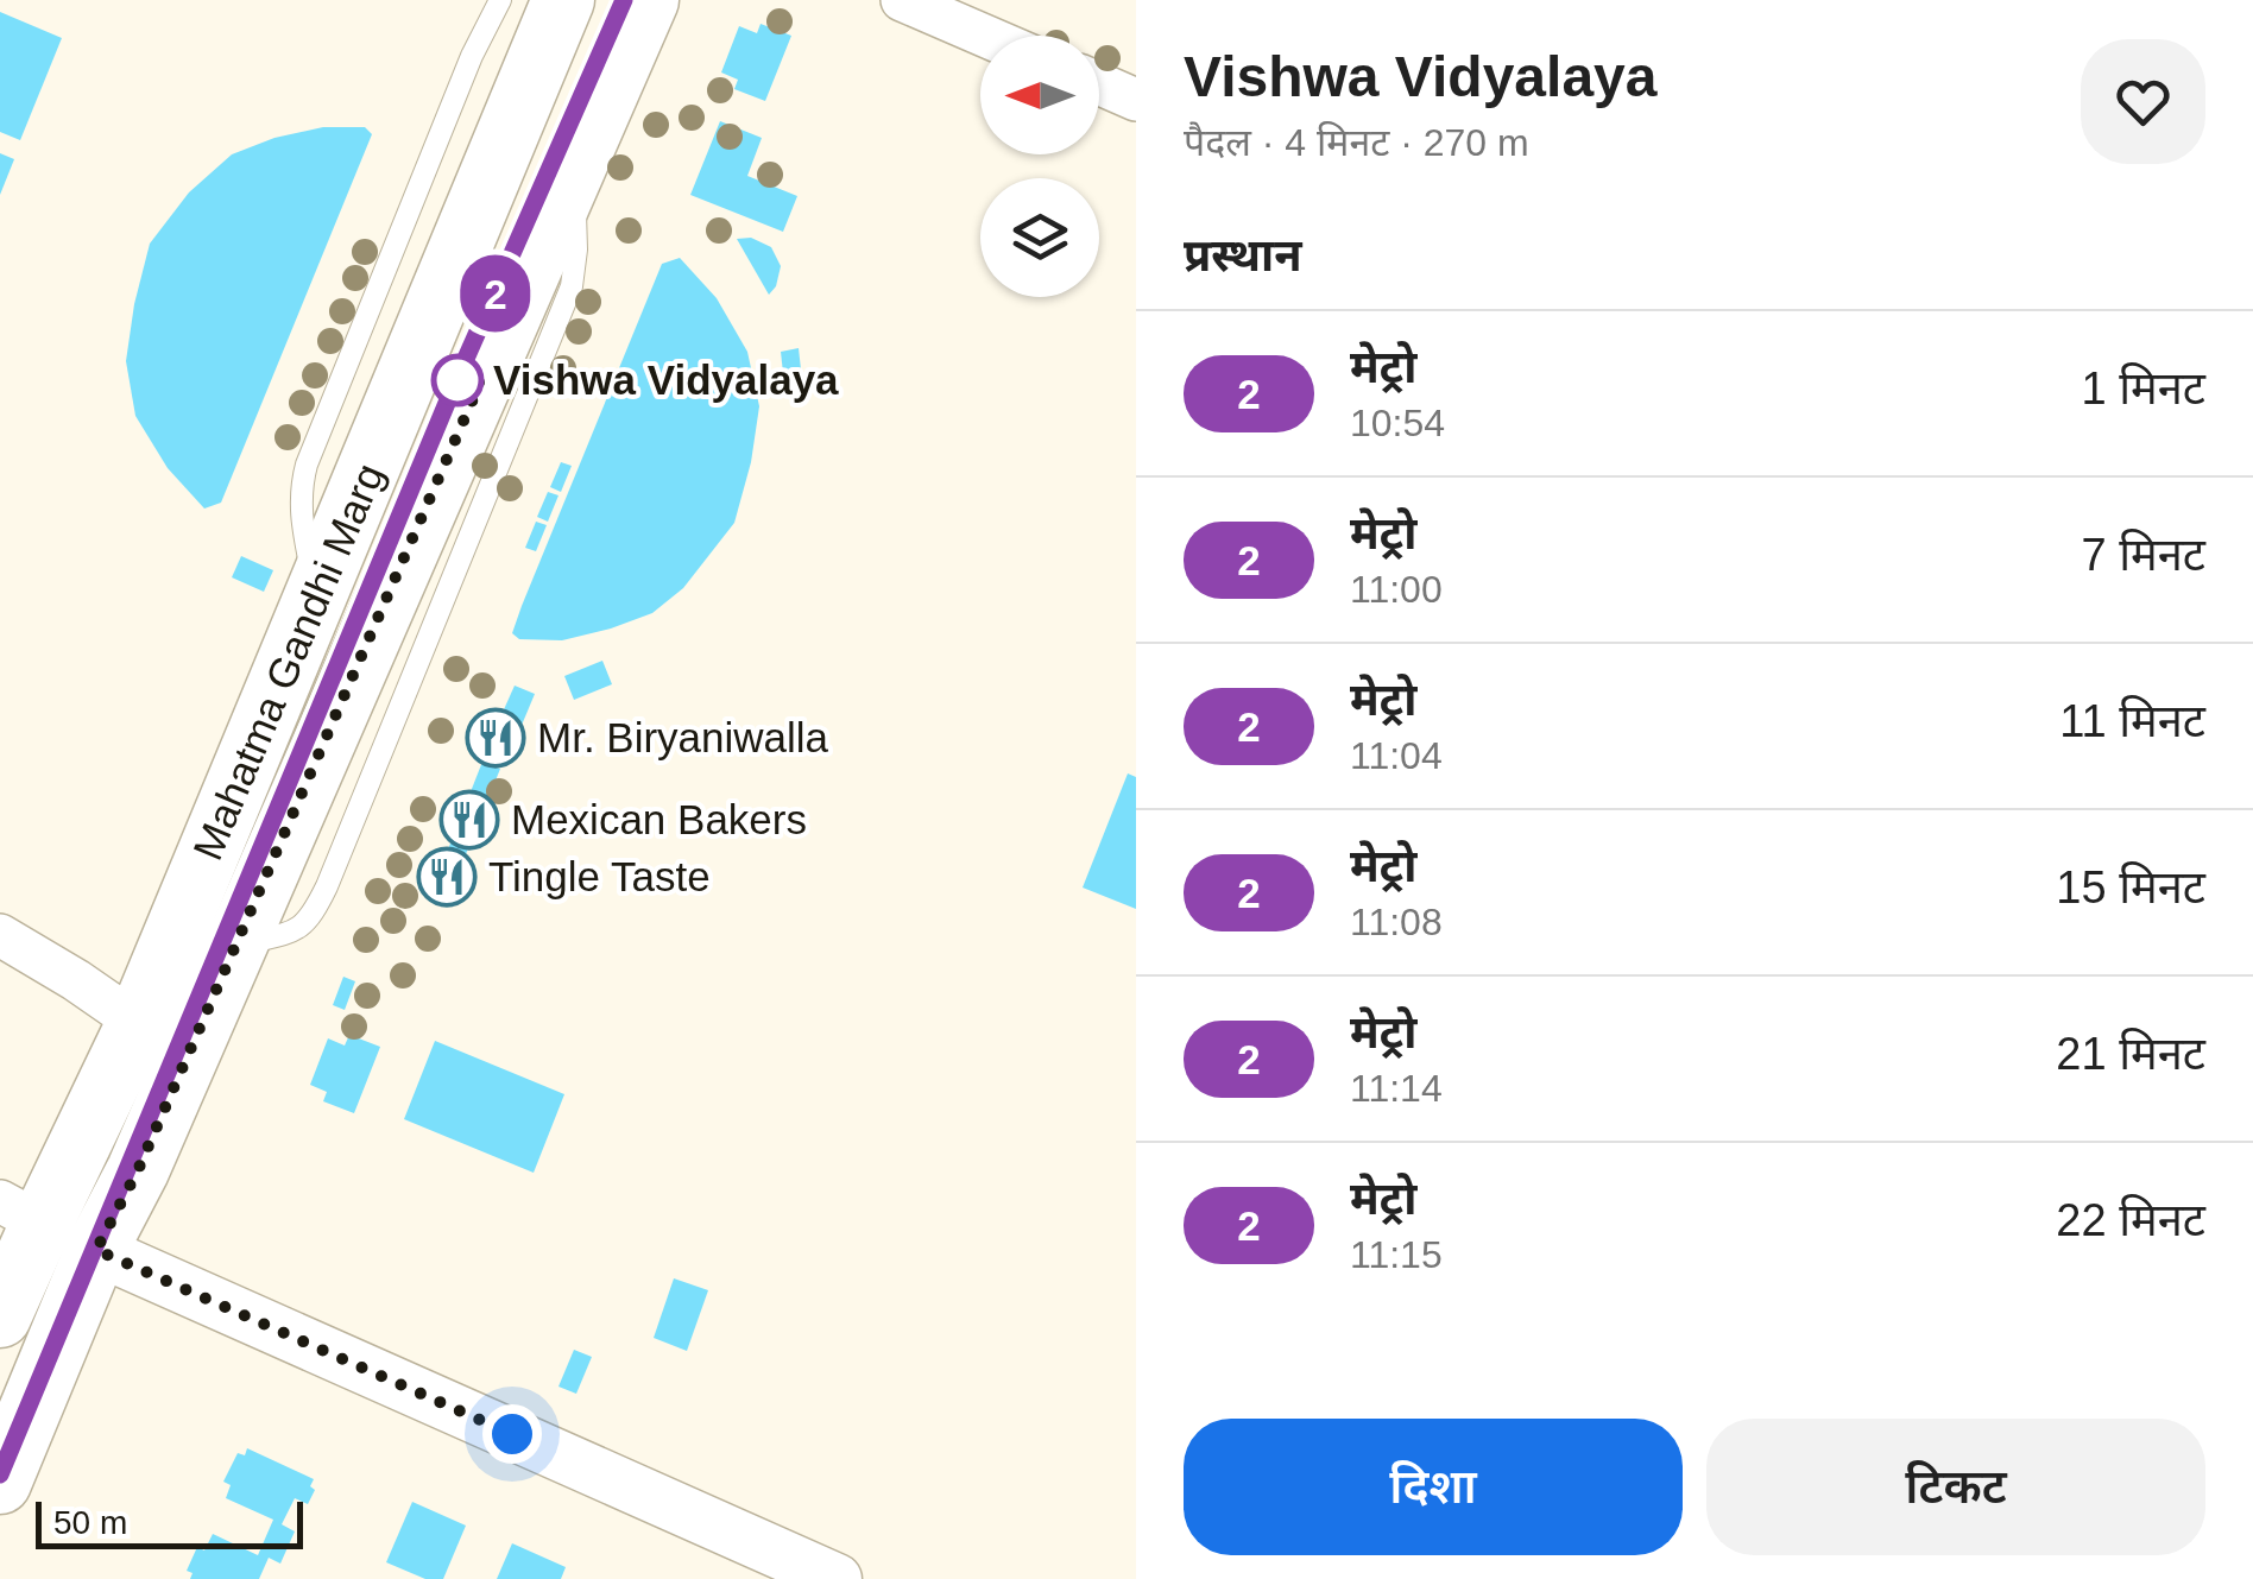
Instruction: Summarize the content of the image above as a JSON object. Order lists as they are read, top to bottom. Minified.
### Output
{"streets":{"main road":["Mahatma Gandhi Marg"]},"places":{"other":["Vishwa Vidyalaya"],"restaurant":["Mr. Biryaniwalla","Mexican Bakers","Tingle Taste"]},"lines":["metro line 2"],"scale_bar":"50 m","north":"left","page":{"on_map":"2","heading":[["Vishwa Vidyalaya","पैदल · 4 मिनट · 270 m"],"प्रस्थान"],"list":[{"mark":"2","name":"मेट्रो","note":"10:54","value":"1 मिनट"},{"mark":"2","name":"मेट्रो","note":"11:00","value":"7 मिनट"},{"mark":"2","name":"मेट्रो","note":"11:04","value":"11 मिनट"},{"mark":"2","name":"मेट्रो","note":"11:08","value":"15 मिनट"},{"mark":"2","name":"मेट्रो","note":"11:14","value":"21 मिनट"},{"mark":"2","name":"मेट्रो","note":"11:15","value":"22 मिनट"}],"buttons":["दिशा","टिकट"],"scale":"50 m"}}
